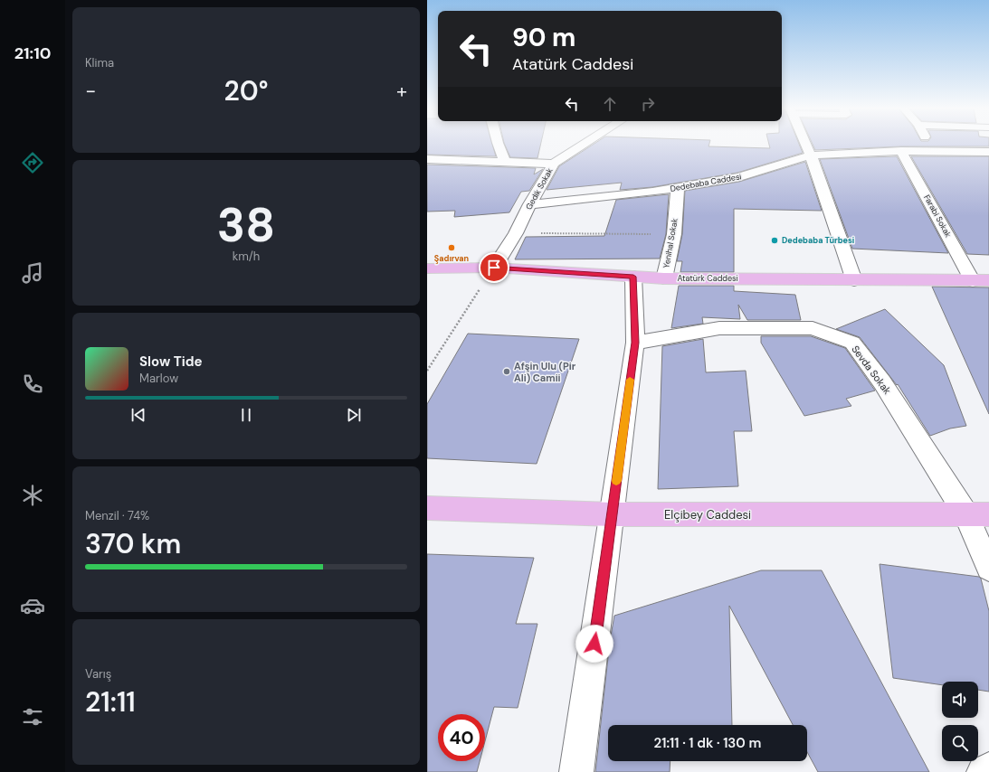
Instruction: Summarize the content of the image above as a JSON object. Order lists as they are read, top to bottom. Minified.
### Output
{"streets":{"main road":["Atatürk Caddesi","Elçibey Caddesi"],"street":["Dedebaba Caddesi","Gedik Sokak","Farabi Sokak","Yenihal Sokak","Sevda Sokak"]},"crossings":[["Dedebaba Caddesi","Gedik Sokak"],["Dedebaba Caddesi","Farabi Sokak"],["Dedebaba Caddesi","Yenihal Sokak"],["Gedik Sokak","Atatürk Caddesi"],["Farabi Sokak","Atatürk Caddesi"],["Yenihal Sokak","Atatürk Caddesi"],["Sevda Sokak","Elçibey Caddesi"]],"places":["Dedebaba Türbesi","Şadırvan","Afşin Ulu (Pir Ali) Camii"],"page":{"tabs":"21:10","tile":["Klima",["38","km/h"],["Menzil · 74%","370 km"],["Varış","21:11"]],"turn":["90 m","Atatürk Caddesi"],"heat":["−","20°","+"],"song":["Slow Tide","Marlow"],"limit":"40","trip":"21:11 · 1 dk · 130 m"}}
